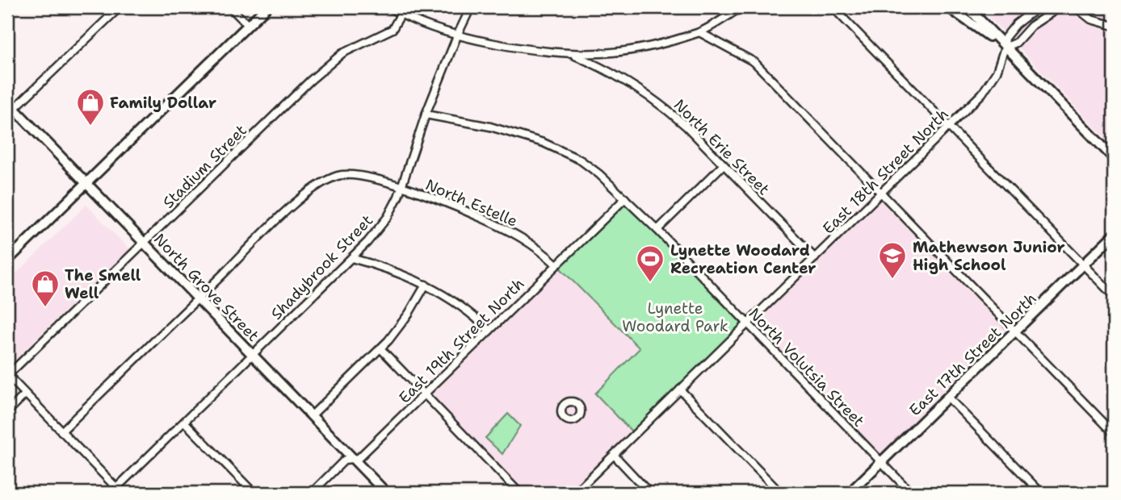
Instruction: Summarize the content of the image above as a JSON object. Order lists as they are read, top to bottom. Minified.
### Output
{"streets":{"street":["North Erie Street","Stadium Street","East 18th Street North","North Estelle","Shadybrook Street","North Grove Street","East 19th Street North","East 17th Street North","North Volutsia Street"]},"crossings":[["North Erie Street","East 18th Street North"],["Stadium Street","North Grove Street"],["East 18th Street North","North Volutsia Street"],["North Estelle","Shadybrook Street"],["North Estelle","North Grove Street"],["North Estelle","East 19th Street North"],["Shadybrook Street","North Grove Street"],["Shadybrook Street","North Volutsia Street"],["North Grove Street","East 19th Street North"],["East 19th Street North","North Volutsia Street"],["East 17th Street North","North Volutsia Street"]],"parks":["Lynette Woodard Park"],"places":{"shop":["Family Dollar","The Smell Well"],"school or university":["Mathewson Junior High School"],"sports":["Lynette Woodard Recreation Center"]}}
